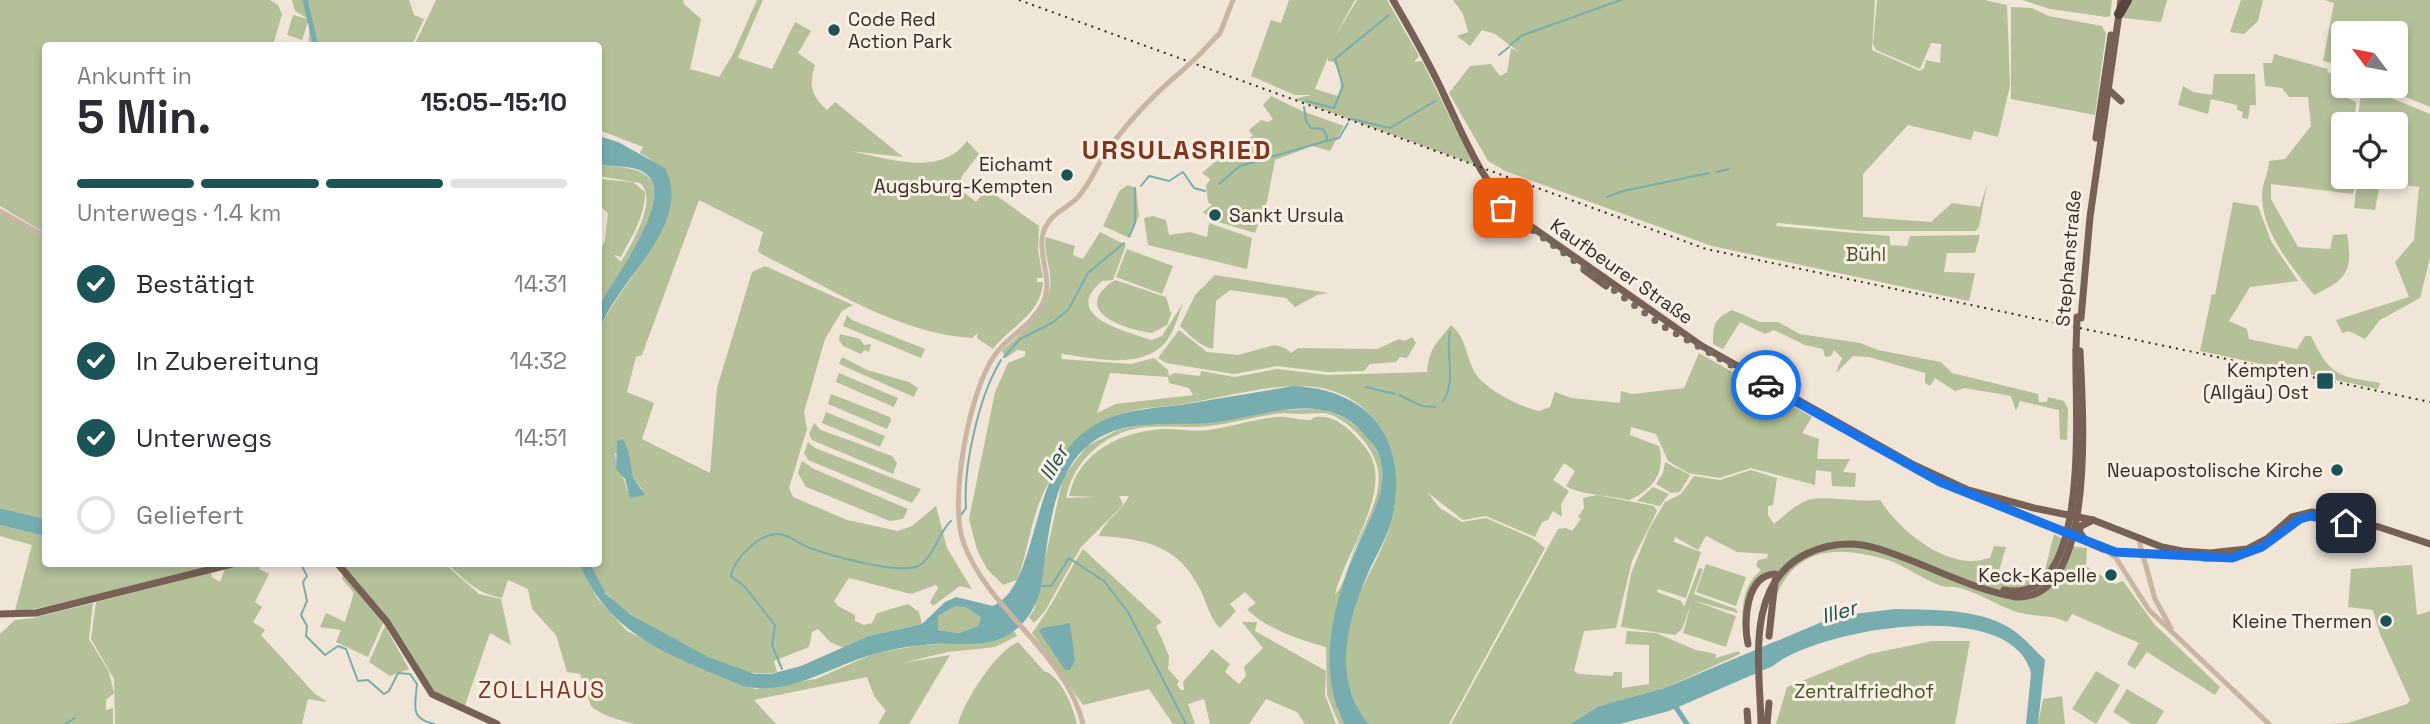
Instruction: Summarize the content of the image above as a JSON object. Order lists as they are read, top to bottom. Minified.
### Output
{"streets":{"main road":["Stephanstraße","Kaufbeurer Straße"]},"crossings":[["Stephanstraße","Kaufbeurer Straße"]],"districts":["URSULASRIED","ZOLLHAUS"],"water":["Iller"],"parks":["Bühl","Zentralfriedhof"],"places":{"other":["Code Red Action Park","Eichamt Augsburg-Kempten","Sankt Ursula","Neuapostolische Kirche","Keck-Kapelle","Kleine Thermen"],"transit":["Kempten (Allgäu) Ost"]},"north":"top left","page":{"heading":["5 Min.","Ankunft in","15:05–15:10"],"bar":"Unterwegs · 1.4 km","list":[["Bestätigt","14:31"],["In Zubereitung","14:32"],["Unterwegs","14:51"],"Geliefert"]}}
